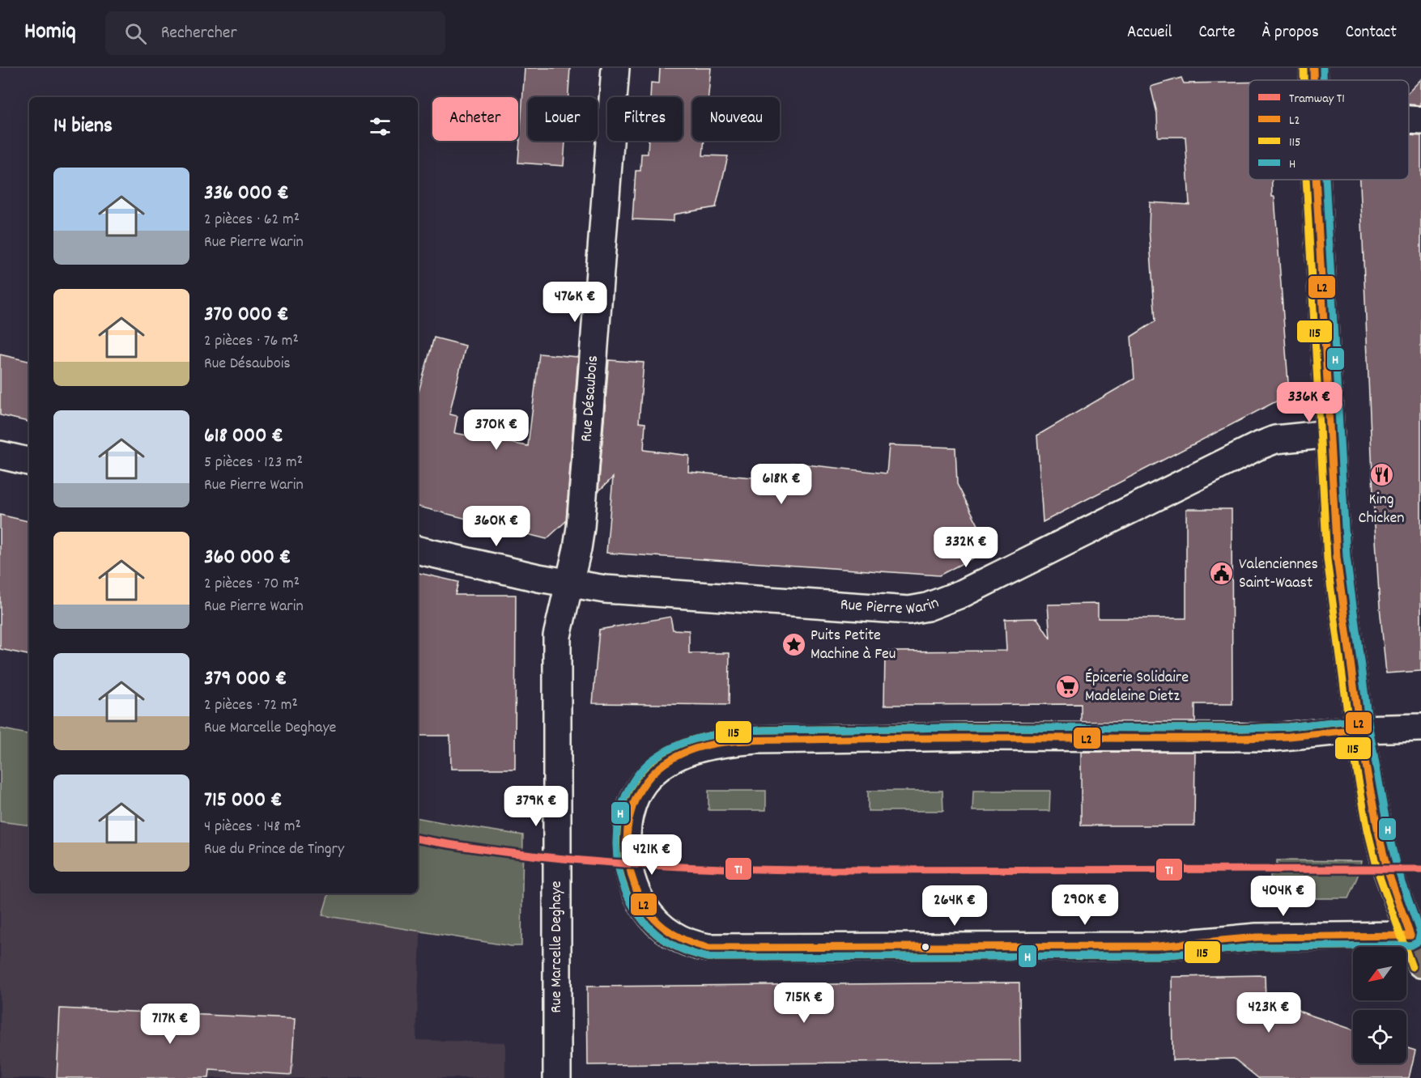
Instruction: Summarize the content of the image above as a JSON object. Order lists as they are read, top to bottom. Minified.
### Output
{"streets":{"street":["Rue Désaubois","Rue Pierre Warin","Rue Marcelle Deghaye"]},"crossings":[["Rue Désaubois","Rue Pierre Warin"],["Rue Désaubois","Rue Marcelle Deghaye"],["Rue Pierre Warin","Rue Marcelle Deghaye"]],"places":{"restaurant":["King Chicken"],"public building":["Valenciennes Saint-Waast"],"place":["Puits Petite Machine à Feu"],"supermarket":["Épicerie Solidaire Madeleine Dietz"]},"lines":["transit line L2","transit line 115","transit line H","tram line T1"],"legend":["Tramway T1","L2","115","H"],"north":"bottom left","page":{"header":"Homiq","search":"Rechercher","nav":["Accueil","Carte","À propos","Contact"],"chip":["Acheter","Louer","Filtres","Nouveau"],"heading":"14 biens","list":[{"name":"336 000 €","note":"2 pièces · 62 m² · Rue Pierre Warin"},{"name":"370 000 €","note":"2 pièces · 76 m² · Rue Désaubois"},{"name":"618 000 €","note":"5 pièces · 123 m² · Rue Pierre Warin"},{"name":"360 000 €","note":"2 pièces · 70 m² · Rue Pierre Warin"},{"name":"379 000 €","note":"2 pièces · 72 m² · Rue Marcelle Deghaye"},{"name":"715 000 €","note":"4 pièces · 148 m² · Rue du Prince de Tingry"}],"price":["476K €","336K €","370K €","618K €","360K €","332K €","379K €","421K €","404K €","290K €","264K €","715K €","423K €","717K €"]}}
